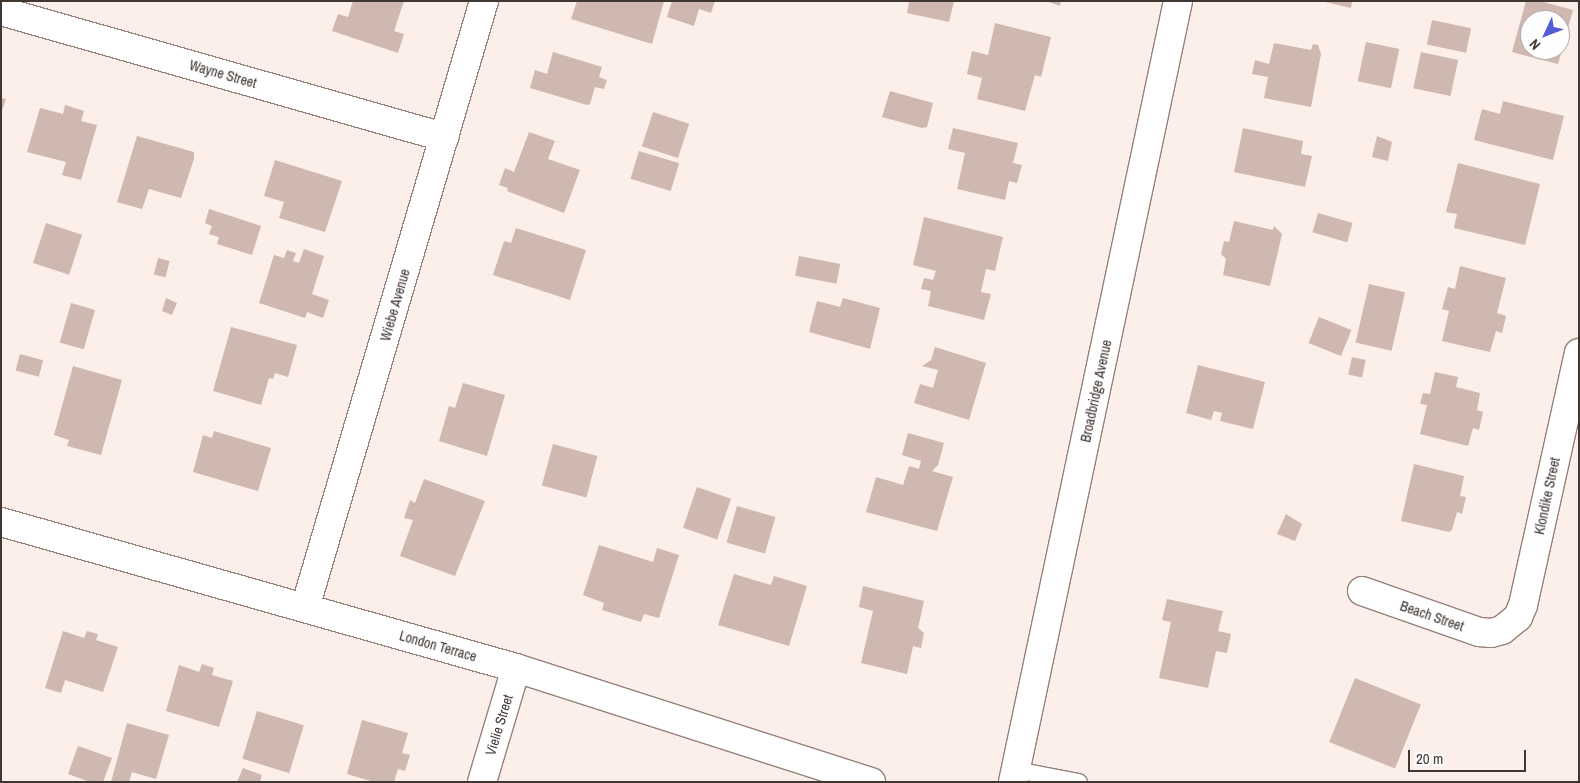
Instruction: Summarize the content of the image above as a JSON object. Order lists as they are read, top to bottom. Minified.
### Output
{"streets":{"street":["Wayne Street","Wiebe Avenue","Broadbridge Avenue","Klondike Street","Beach Street","London Terrace","Vielie Street"]},"crossings":[["Wayne Street","Wiebe Avenue"],["Wiebe Avenue","London Terrace"],["Klondike Street","Beach Street"],["London Terrace","Vielie Street"]],"scale_bar":"20 m","north":"bottom left"}
